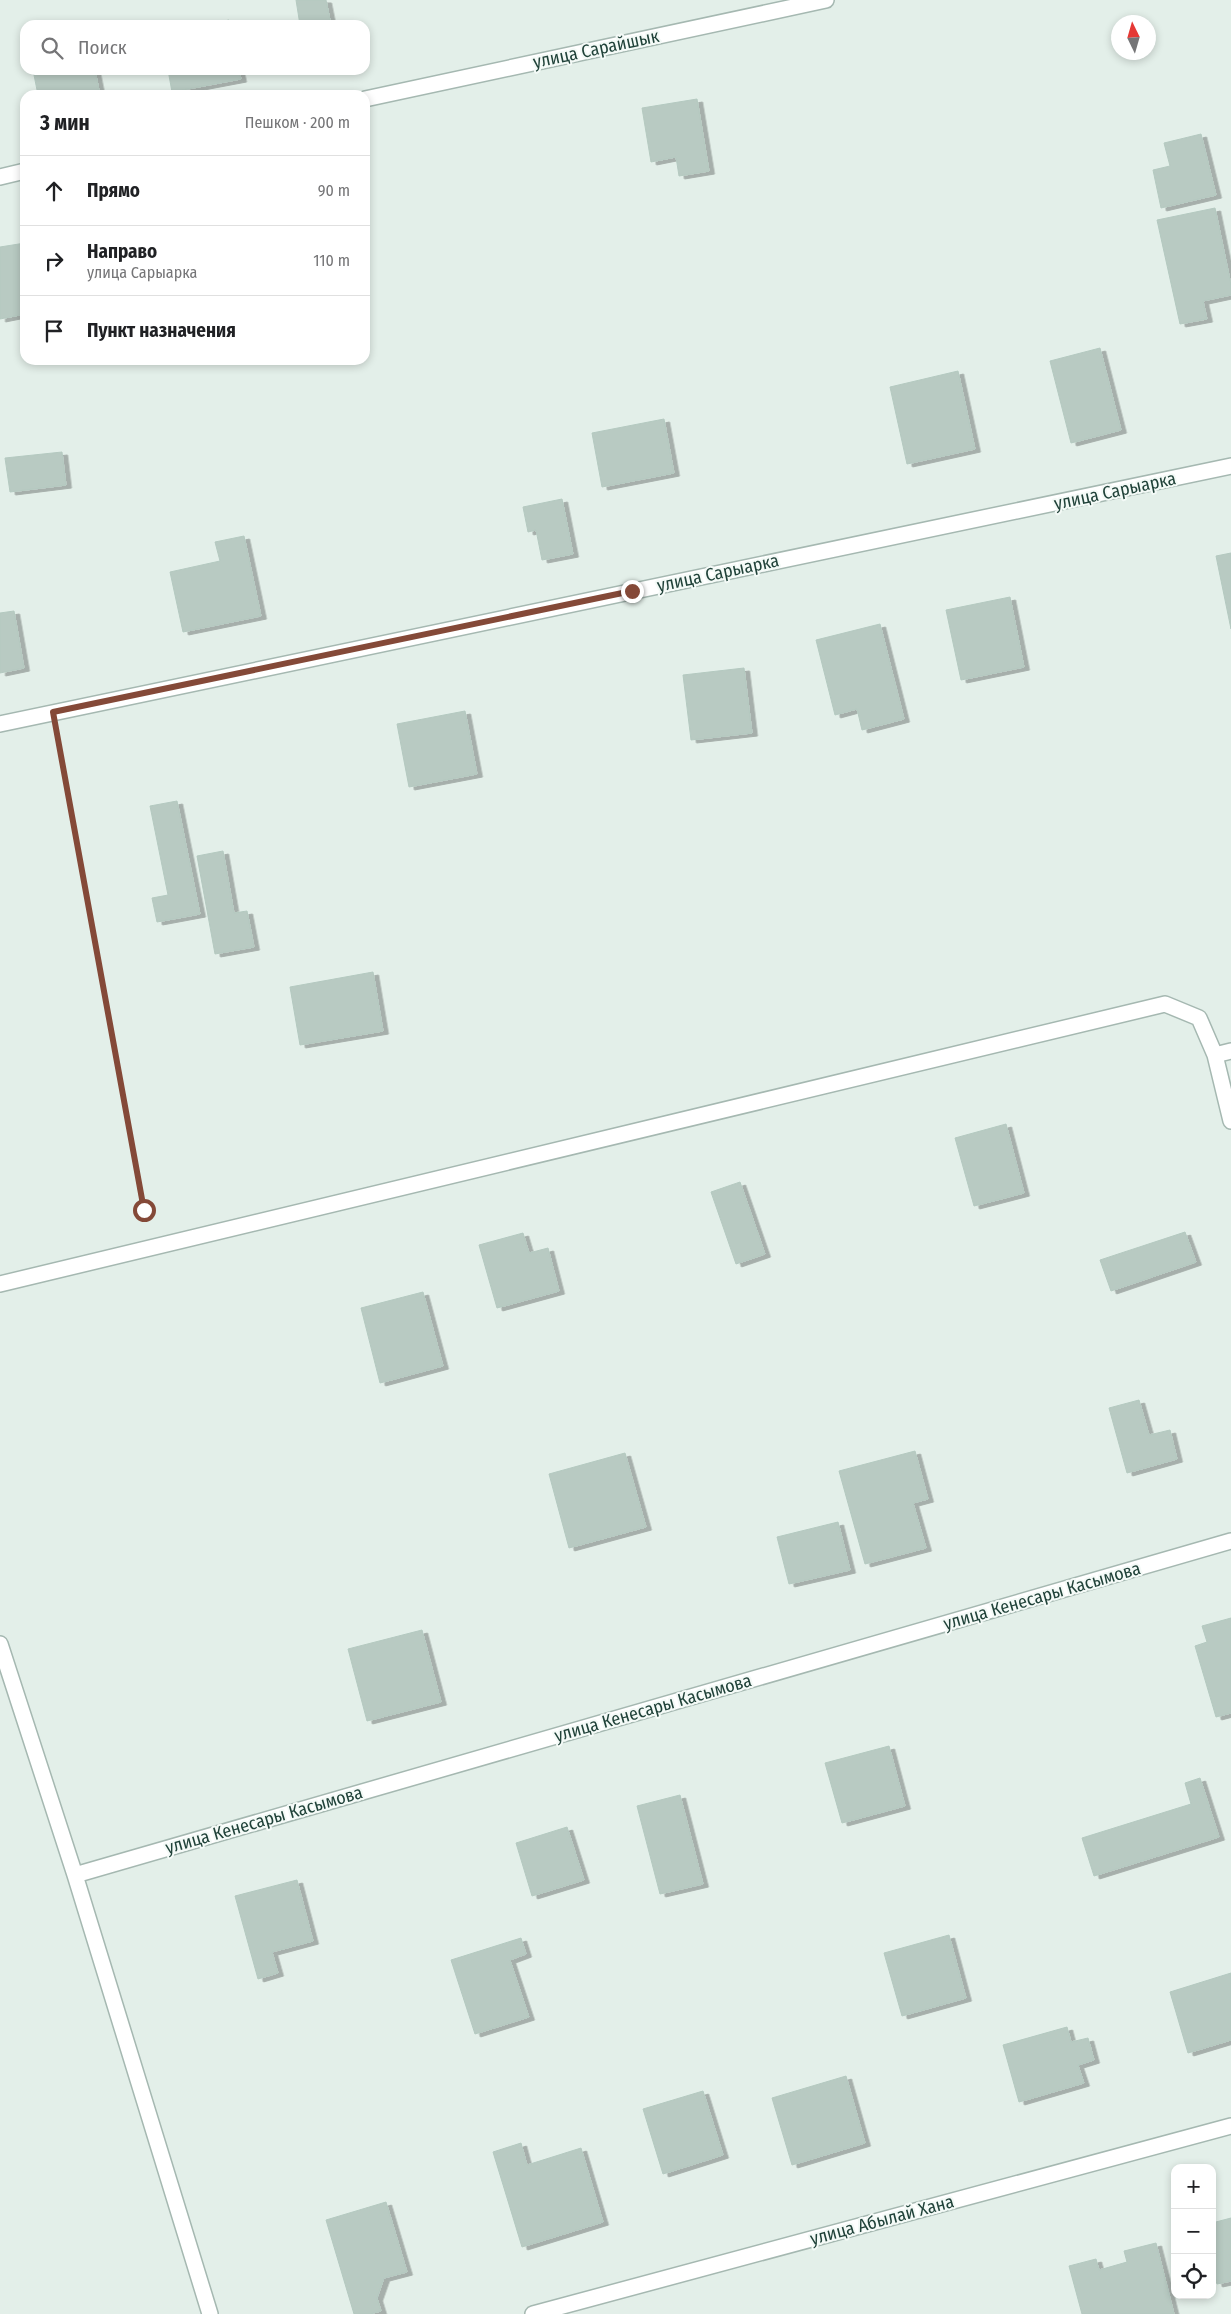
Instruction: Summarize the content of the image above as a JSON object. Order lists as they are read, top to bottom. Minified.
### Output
{"streets":{"street":["улица Сарайшык","улица Сарыарка","улица Кенесары Касымова","улица Абылай Хана"]},"north":"top","page":{"search":"Поиск","heading":["3 мин","Пешком · 200 m"],"list":[["Прямо","90 m"],["Направо","улица Сарыарка","110 m"],"Пункт назначения"],"map_buttons":["+","−"]}}
